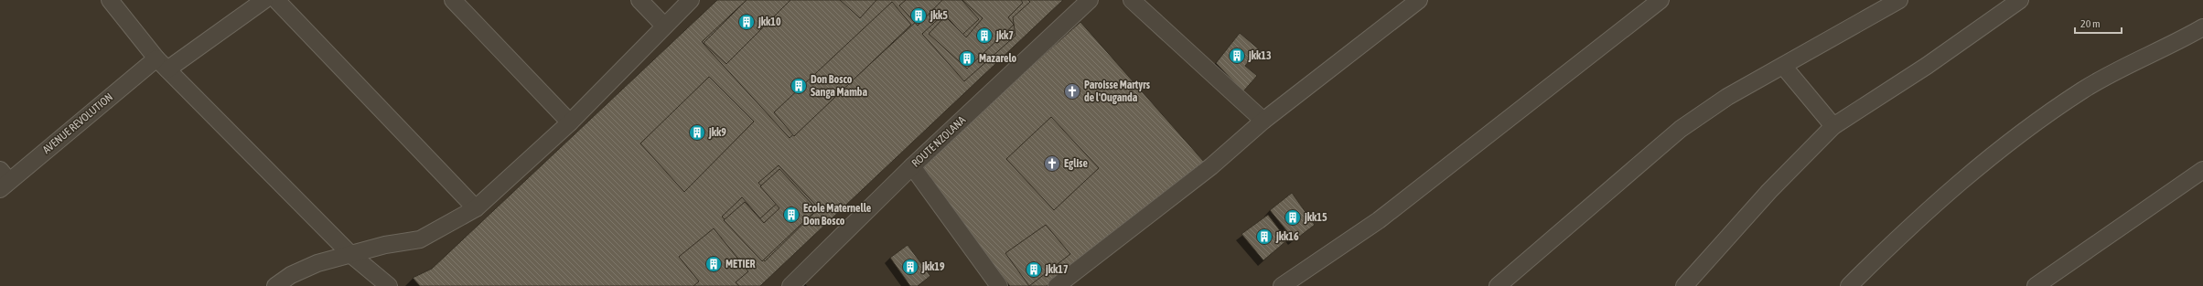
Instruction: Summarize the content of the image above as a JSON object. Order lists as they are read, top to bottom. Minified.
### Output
{"streets":{"street":["AVENUE REVOLUTION","ROUTE NZOLANA"]},"places":{"building":["jkk5","jkk10","jkk7","jkk13","Mazarelo","Don Bosco Sanga Mamba","jkk9","Ecole Maternelle Don Bosco","jkk15","jkk16","METIER","jkk19","jkk17"],"church":["Paroisse Martyrs de l'Ouganda","Eglise"]},"scale_bar":"20 m"}
